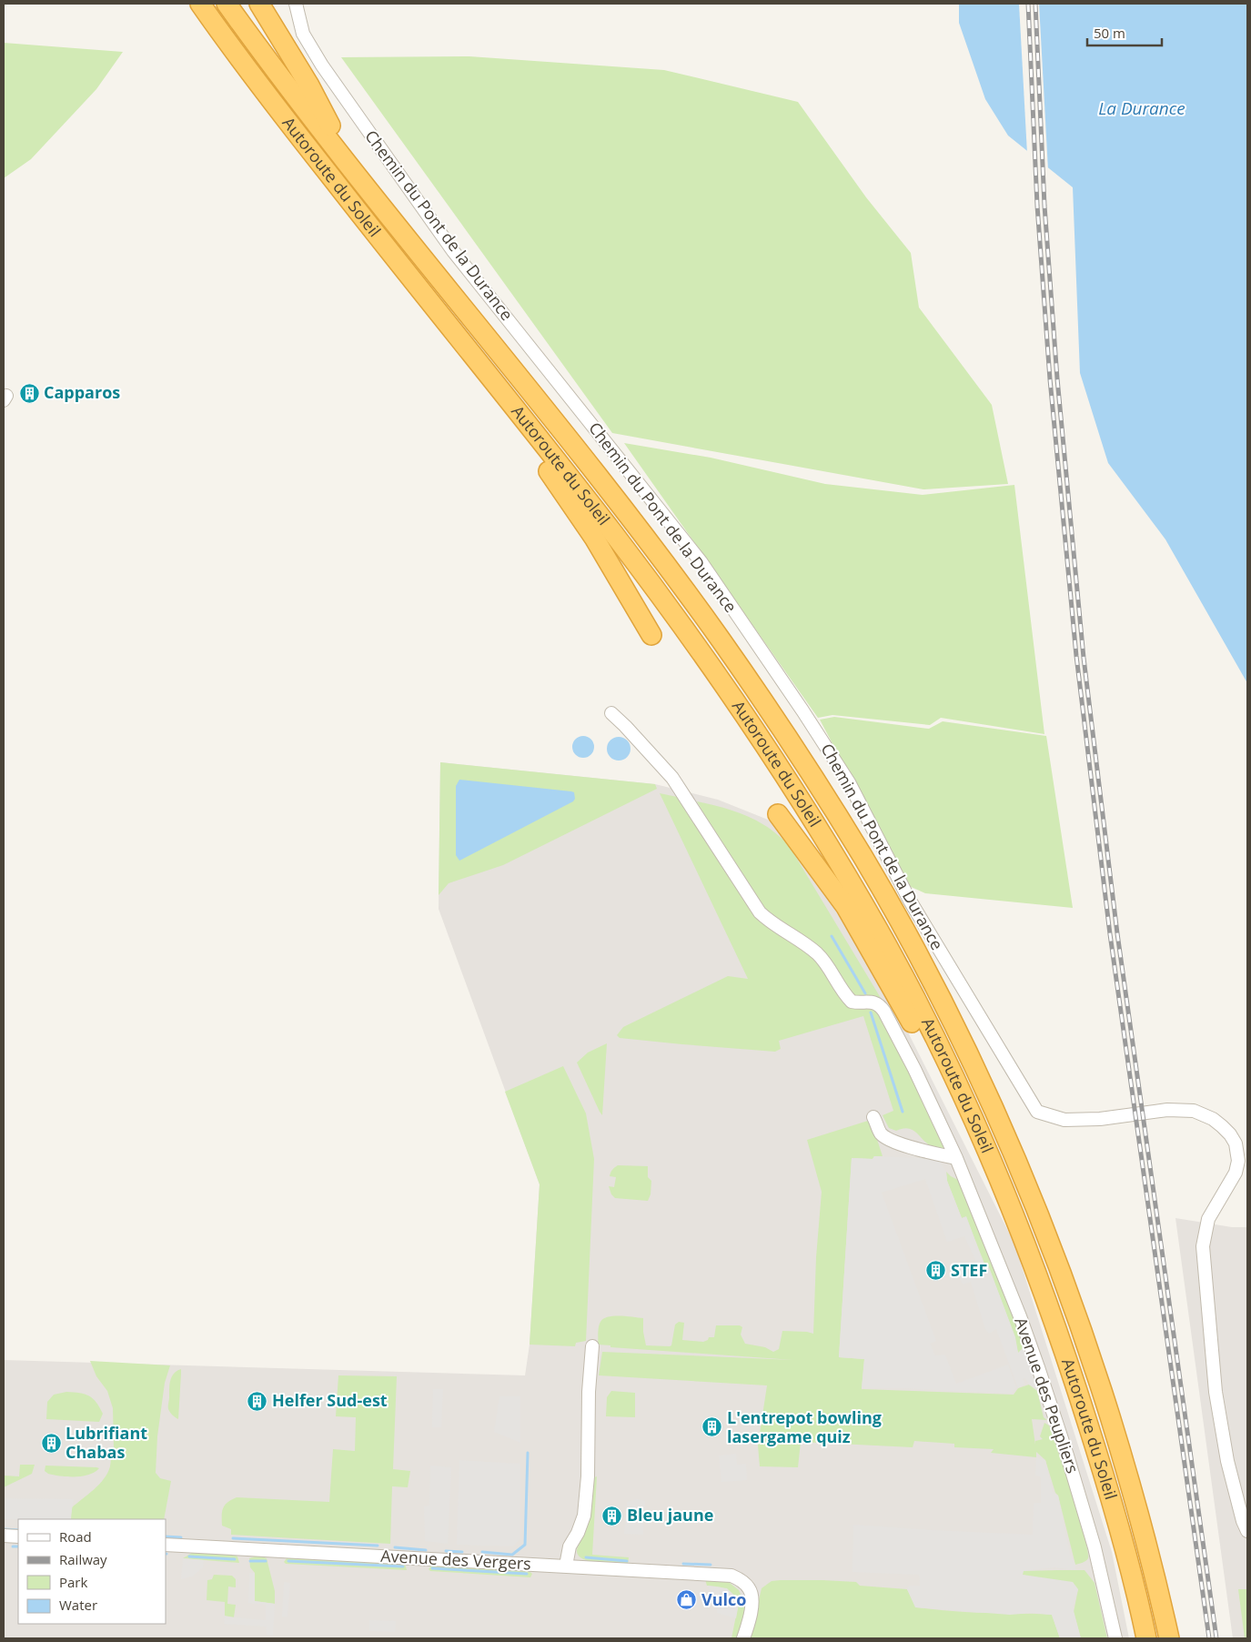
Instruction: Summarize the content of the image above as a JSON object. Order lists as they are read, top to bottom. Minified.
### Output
{"streets":{"highway":["Autoroute du Soleil"],"street":["Chemin du Pont de la Durance","Avenue des Peupliers","Avenue des Vergers"]},"water":["La Durance"],"places":{"building":["Capparos","STEF","Helfer Sud-est","L'entrepot bowling lasergame quiz","Lubrifiant Chabas","Bleu jaune"],"shop":["Vulco"]},"legend":["Road","Railway","Park","Water"],"scale_bar":"50 m"}
